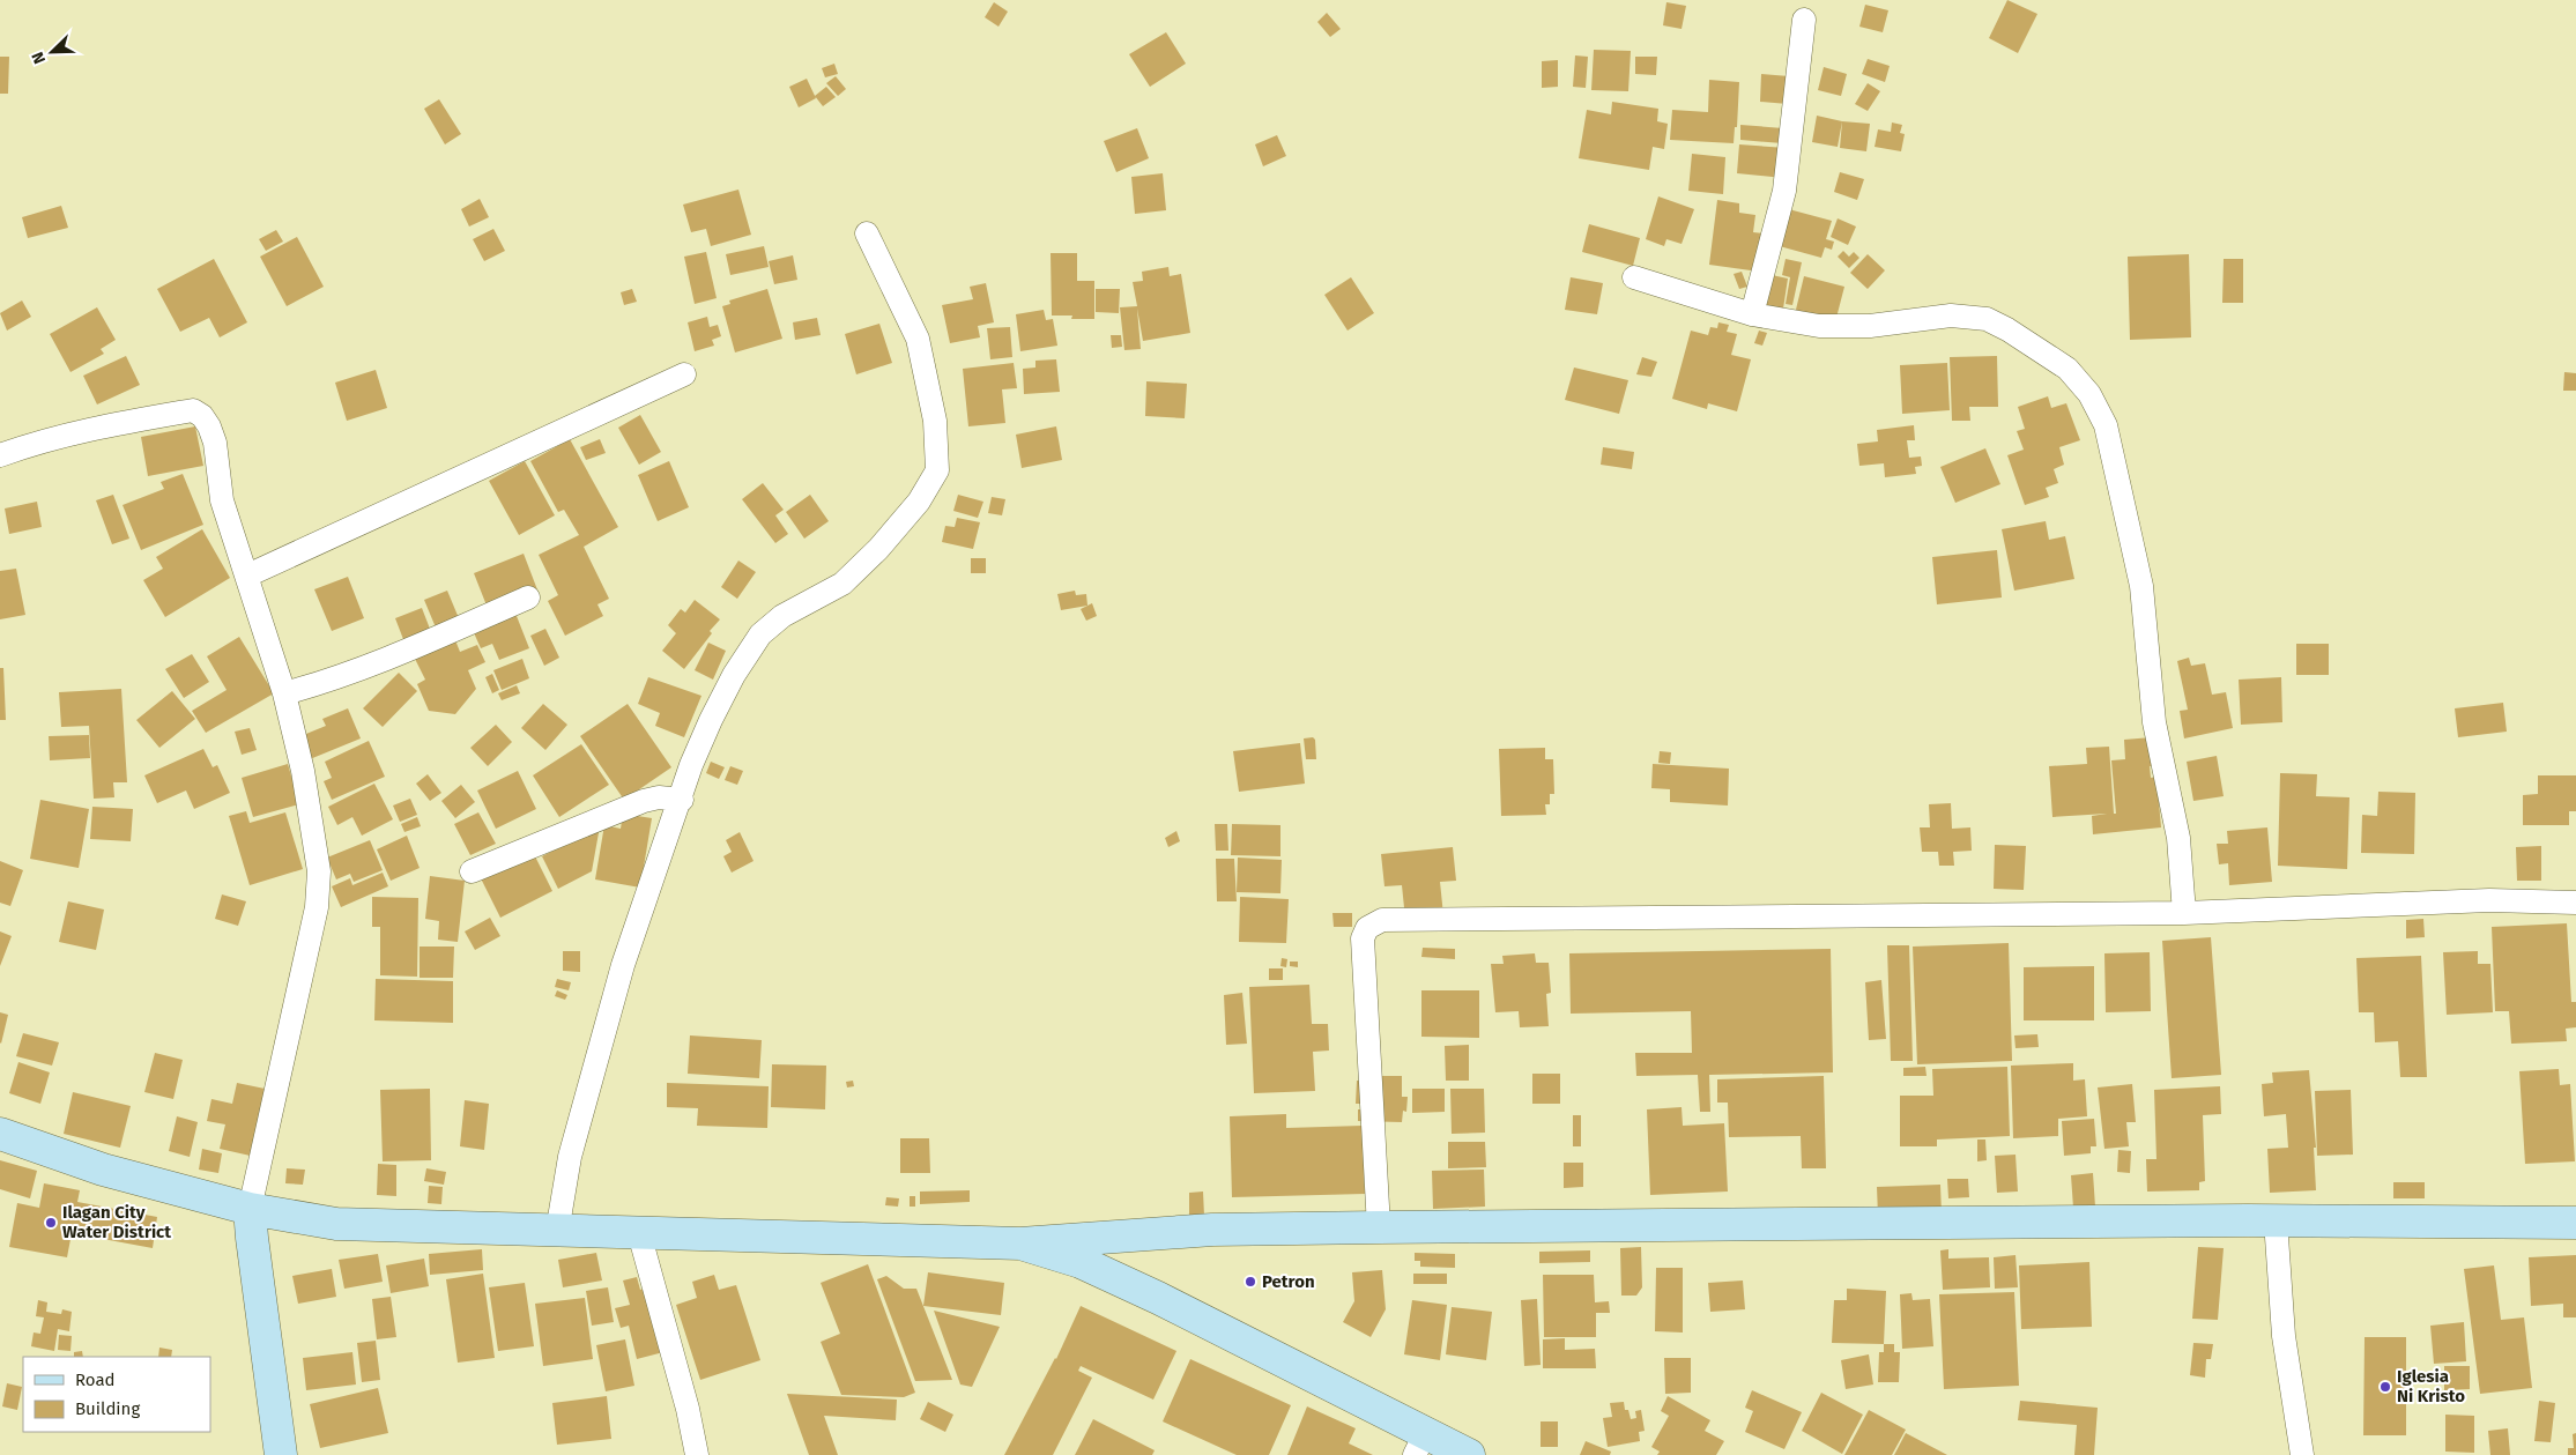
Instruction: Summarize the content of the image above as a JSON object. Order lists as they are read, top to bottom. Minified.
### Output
{"places":["Ilagan City Water District","Petron","Iglesia Ni Kristo"],"legend":["Road","Building"],"north":"bottom left"}
